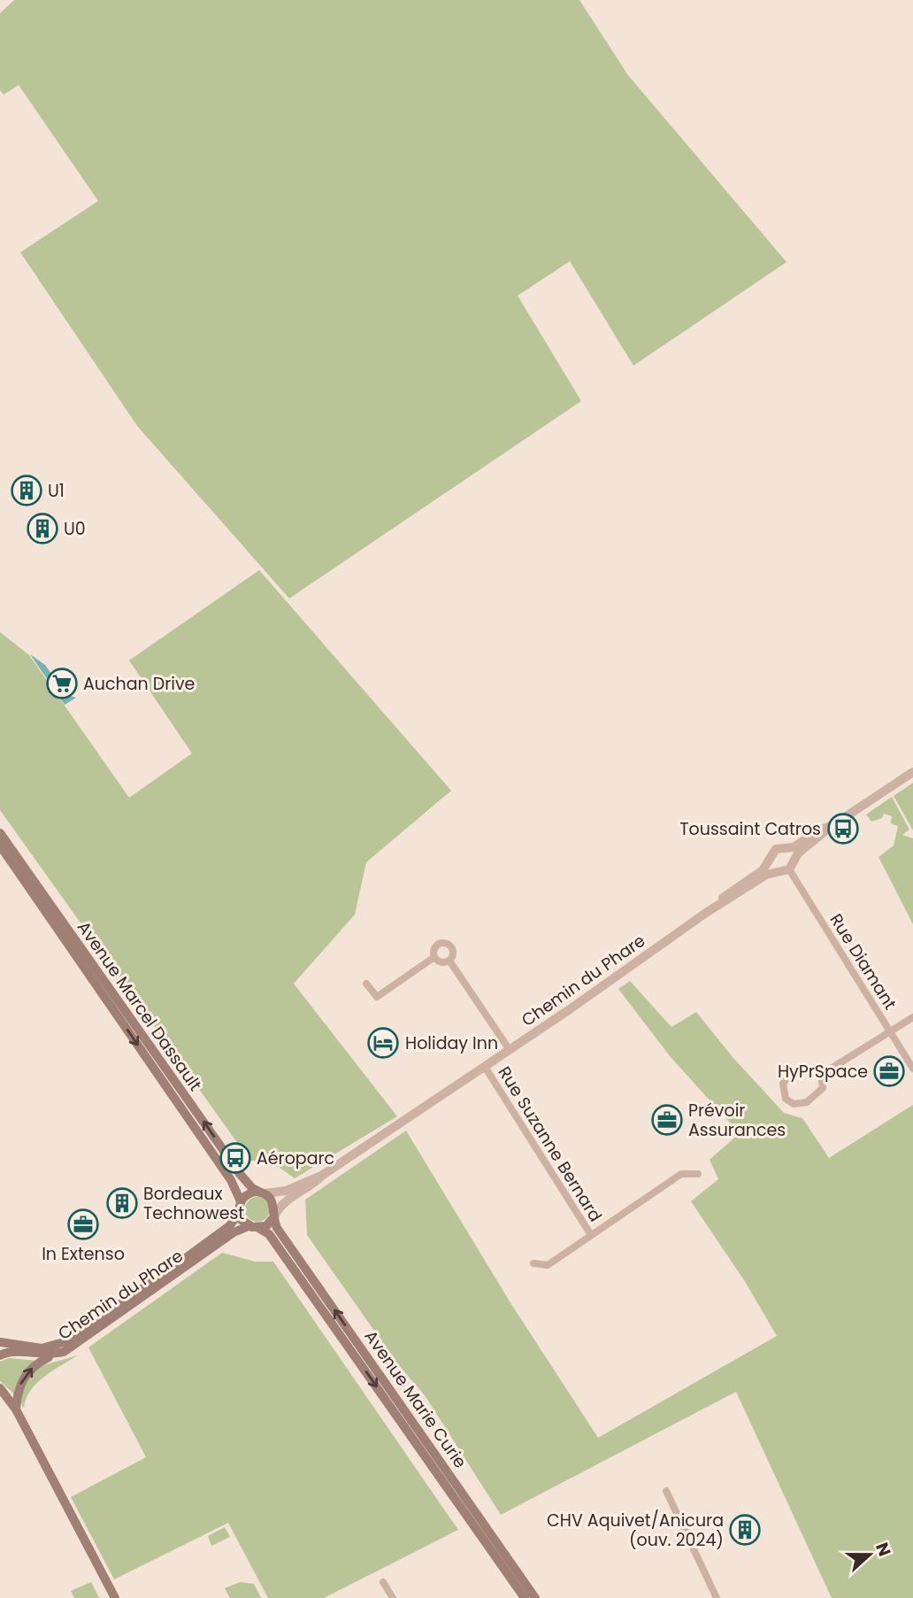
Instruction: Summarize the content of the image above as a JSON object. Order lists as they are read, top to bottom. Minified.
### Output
{"streets":{"main road":["Chemin du Phare","Avenue Marcel Dassault","Avenue Marie Curie"],"street":["Rue Diamant","Rue Suzanne Bernard"]},"crossings":[["Rue Diamant","Chemin du Phare"],["Chemin du Phare","Avenue Marcel Dassault"],["Chemin du Phare","Rue Suzanne Bernard"],["Chemin du Phare","Avenue Marie Curie"],["Avenue Marcel Dassault","Avenue Marie Curie"]],"places":{"building":["U1","U0","Bordeaux Technowest","CHV Aquivet/Anicura (ouv. 2024)"],"supermarket":["Auchan Drive"],"bus stop":["Toussaint Catros","Aéroparc"],"hotel":["Holiday Inn"],"office":["HyPrSpace","Prévoir Assurances","In Extenso"]},"north":"right"}
